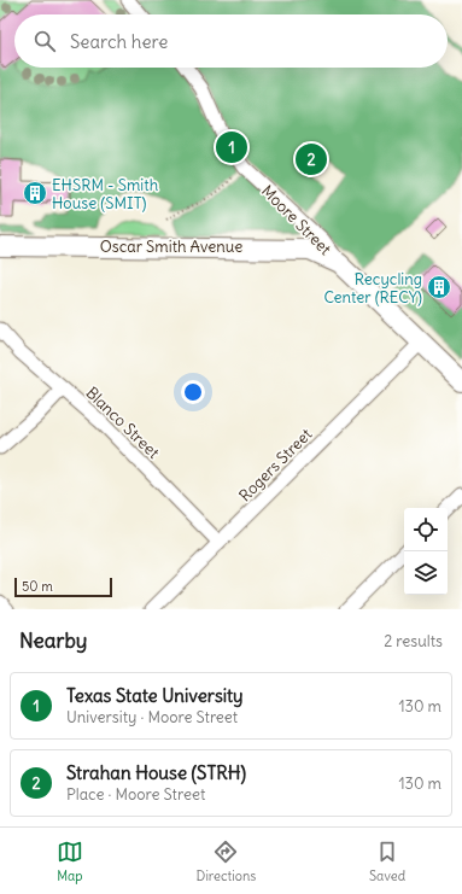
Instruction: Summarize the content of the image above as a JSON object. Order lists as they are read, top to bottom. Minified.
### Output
{"streets":{"main road":["Moore Street","Oscar Smith Avenue"],"street":["Blanco Street","Rogers Street"]},"crossings":[["Moore Street","Oscar Smith Avenue"],["Moore Street","Rogers Street"],["Blanco Street","Rogers Street"]],"places":{"building":["EHSRM - Smith House (SMIT)","Recycling Center (RECY)"]},"scale_bar":"50 m","page":{"search":"Search here","pins":["1","2"],"scale":"50 m","heading":["Nearby","2 results"],"list":[{"mark":"1","name":"Texas State University","note":"University · Moore Street","value":"130 m"},{"mark":"2","name":"Strahan House (STRH)","note":"Place · Moore Street","value":"130 m"}],"nav":["Map","Directions","Saved"]}}
